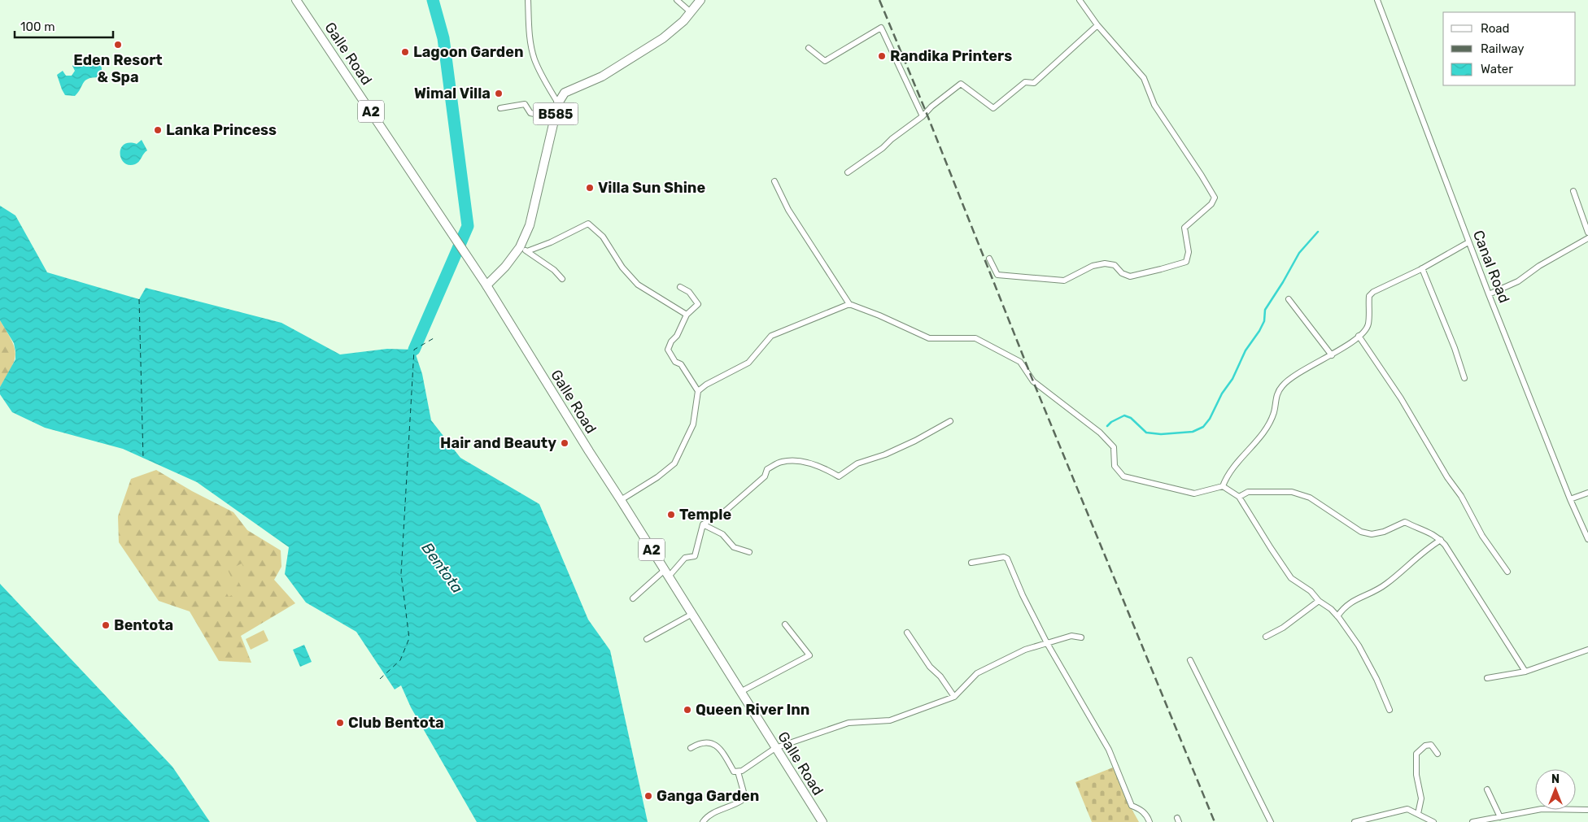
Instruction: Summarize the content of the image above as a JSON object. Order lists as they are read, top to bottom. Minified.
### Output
{"streets":{"main road":["Galle Road","A2","B585"],"street":["Canal Road"]},"crossings":[["Galle Road","B585"]],"water":["Bentota"],"places":["Eden Resort & Spa","Lagoon Garden","Randika Printers","Wimal Villa","Lanka Princess","Villa Sun Shine","Hair and Beauty","Temple","Bentota","Queen River Inn","Club Bentota","Ganga Garden"],"legend":["Road","Railway","Water"],"scale_bar":"100 m","north":"top"}
